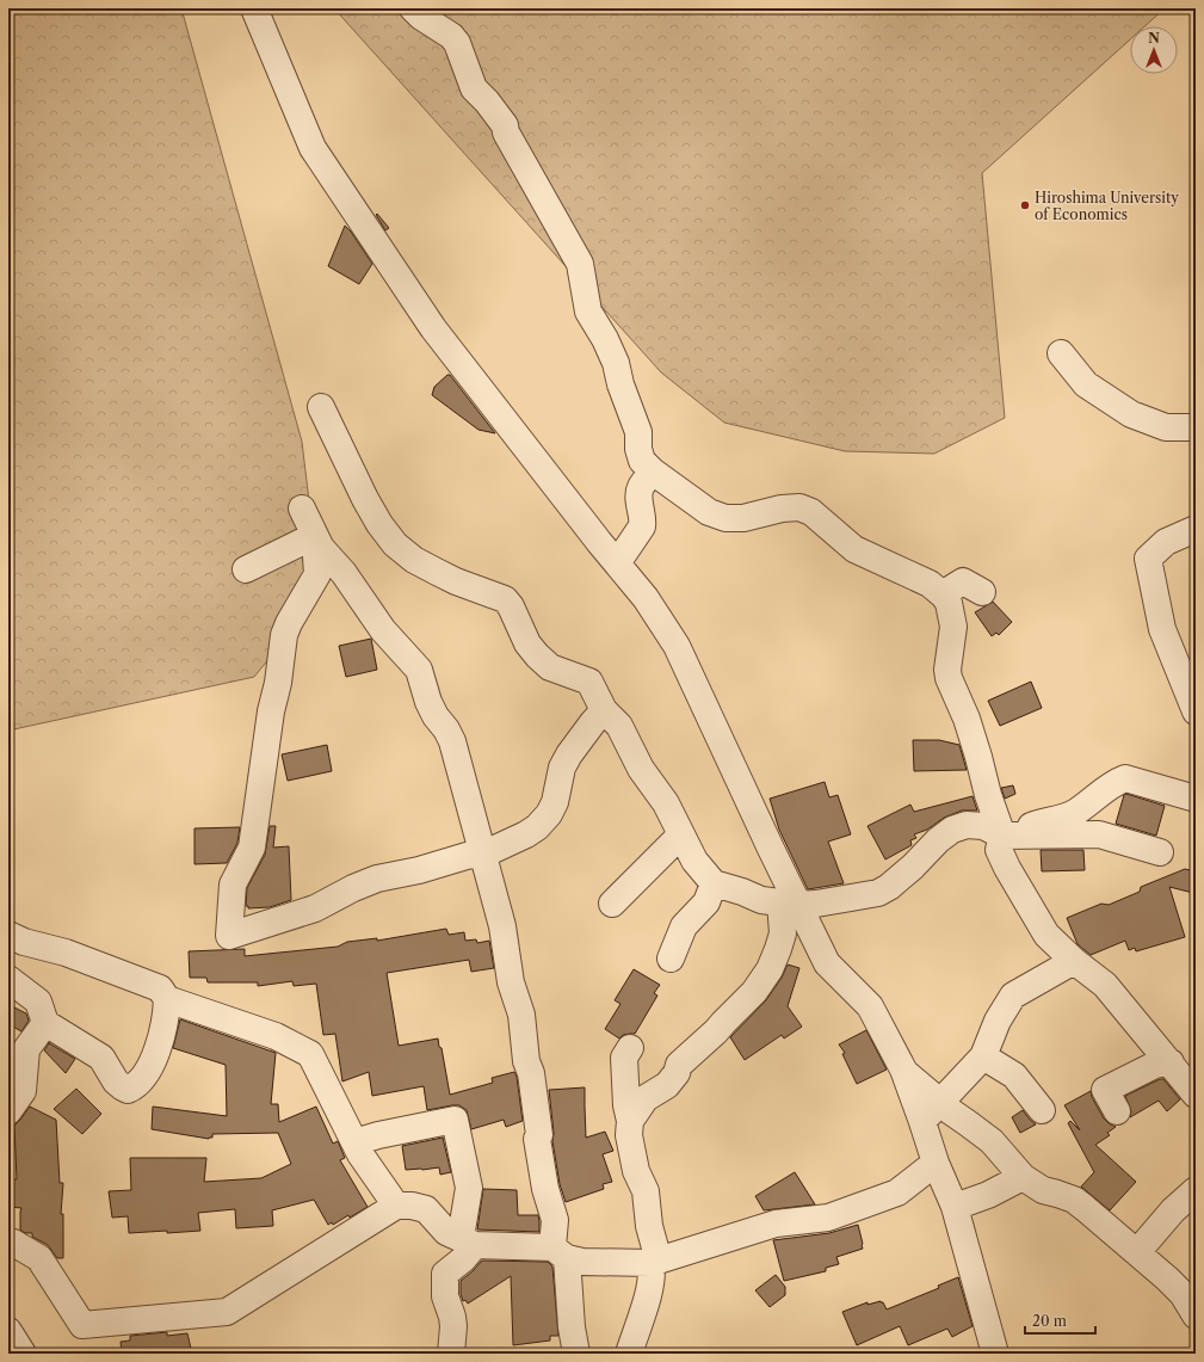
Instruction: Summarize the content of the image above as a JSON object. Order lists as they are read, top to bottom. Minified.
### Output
{"places":["Hiroshima University of Economics"],"scale_bar":"20 m","north":"top"}
